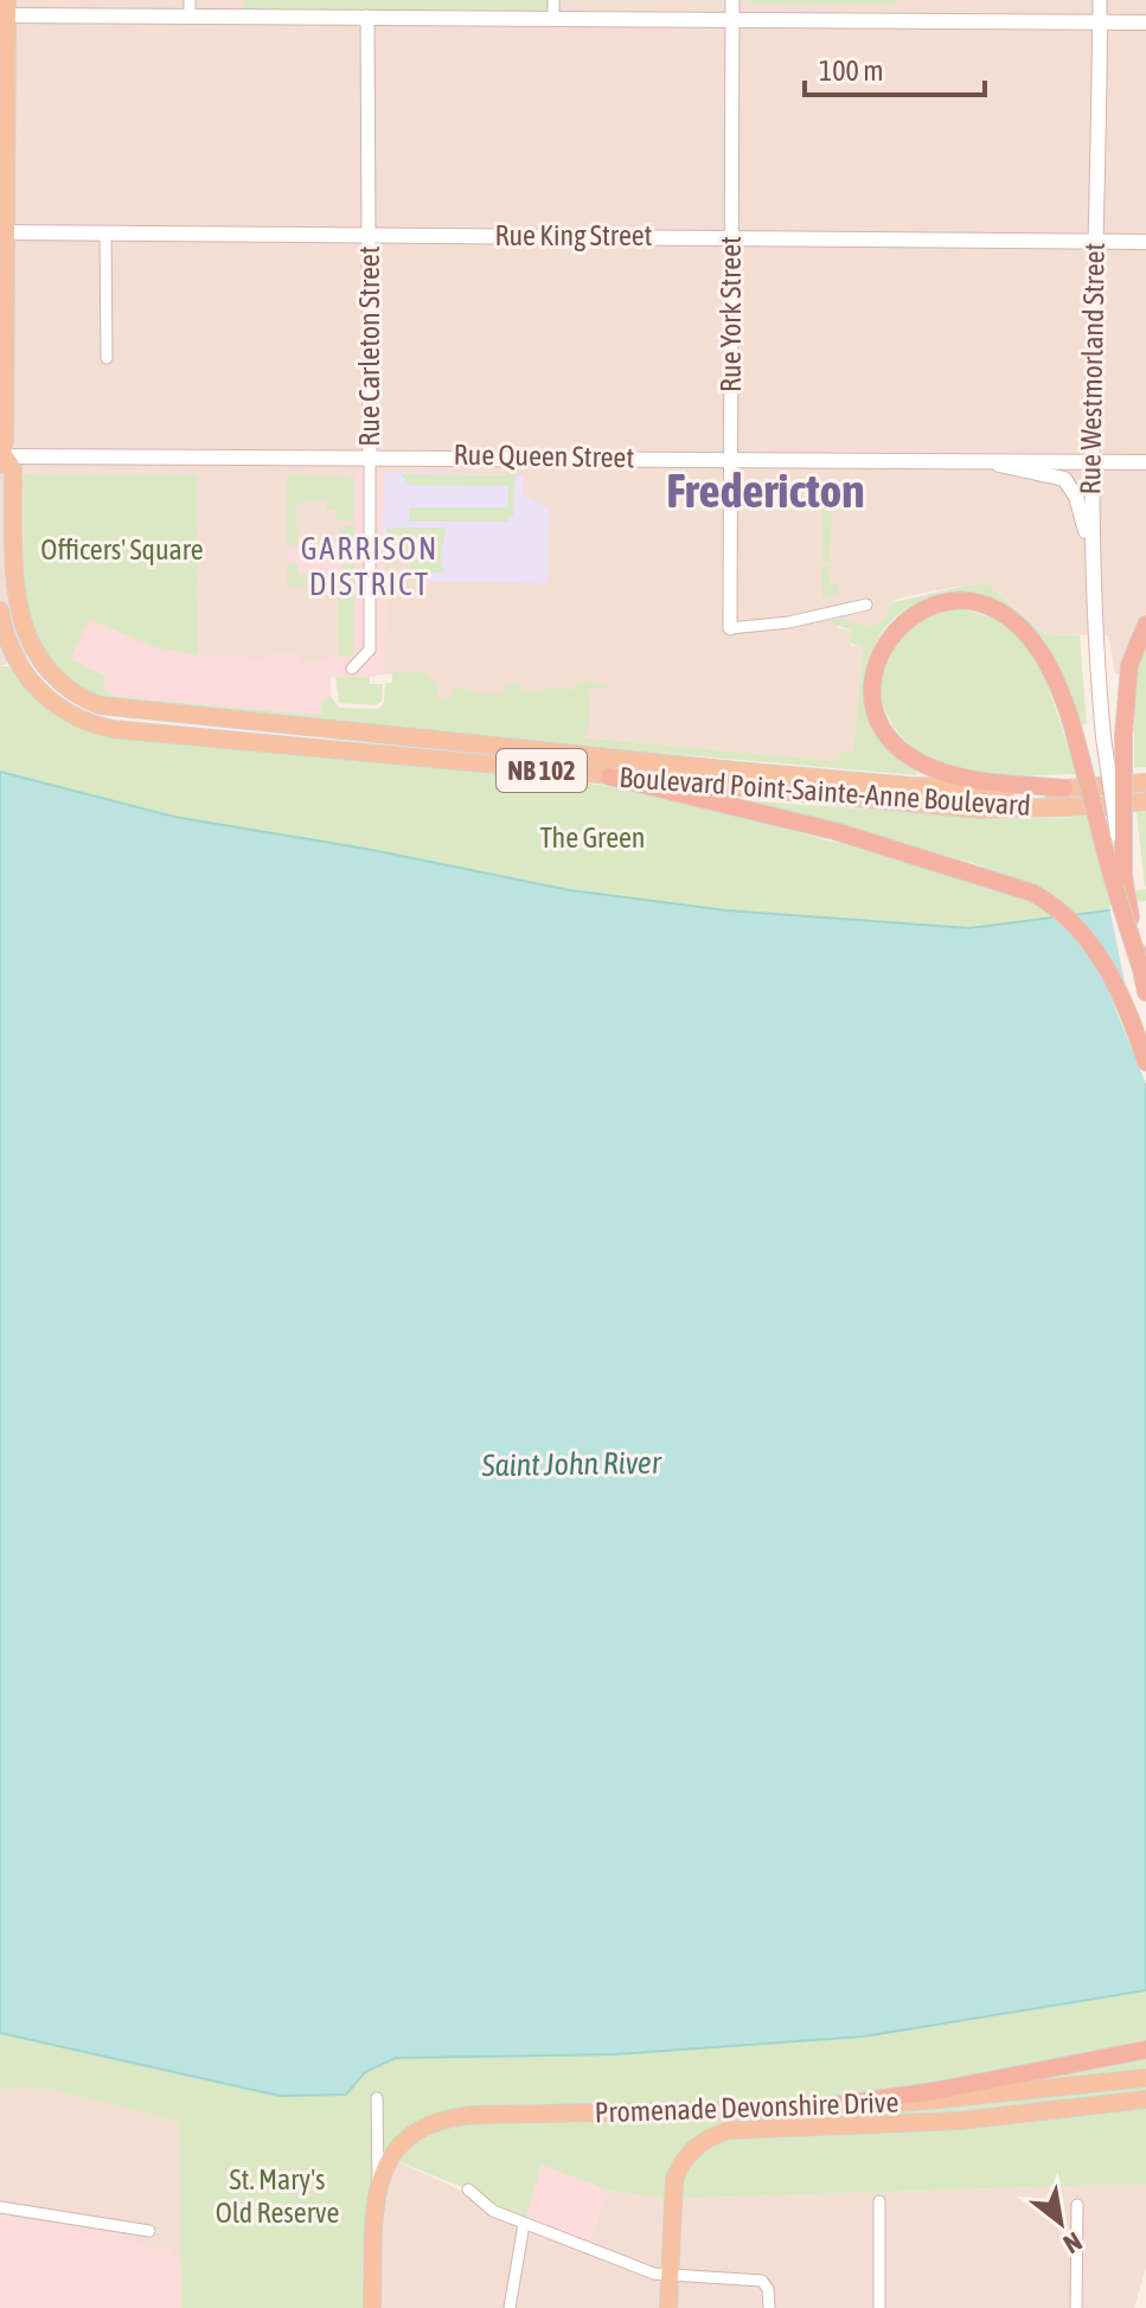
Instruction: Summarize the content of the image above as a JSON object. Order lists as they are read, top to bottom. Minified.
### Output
{"streets":{"main road":["Rue King Street","Rue Westmorland Street","Rue Queen Street","NB 102","Boulevard Point-Sainte-Anne Boulevard","Promenade Devonshire Drive"],"street":["Rue York Street","Rue Carleton Street"]},"crossings":[["Rue King Street","Rue York Street"],["Rue King Street","Rue Carleton Street"],["Rue King Street","Rue Westmorland Street"],["Rue King Street","NB 102"],["Rue York Street","Rue Queen Street"],["Rue Carleton Street","Rue Queen Street"],["Rue Westmorland Street","Rue Queen Street"],["Rue Queen Street","NB 102"],["Rue Queen Street","Boulevard Point-Sainte-Anne Boulevard"],["NB 102","Boulevard Point-Sainte-Anne Boulevard"]],"districts":["Fredericton","GARRISON DISTRICT"],"water":["Saint John River"],"parks":["Officers' Square","The Green","St. Mary's Old Reserve"],"scale_bar":"100 m","north":"bottom right"}
